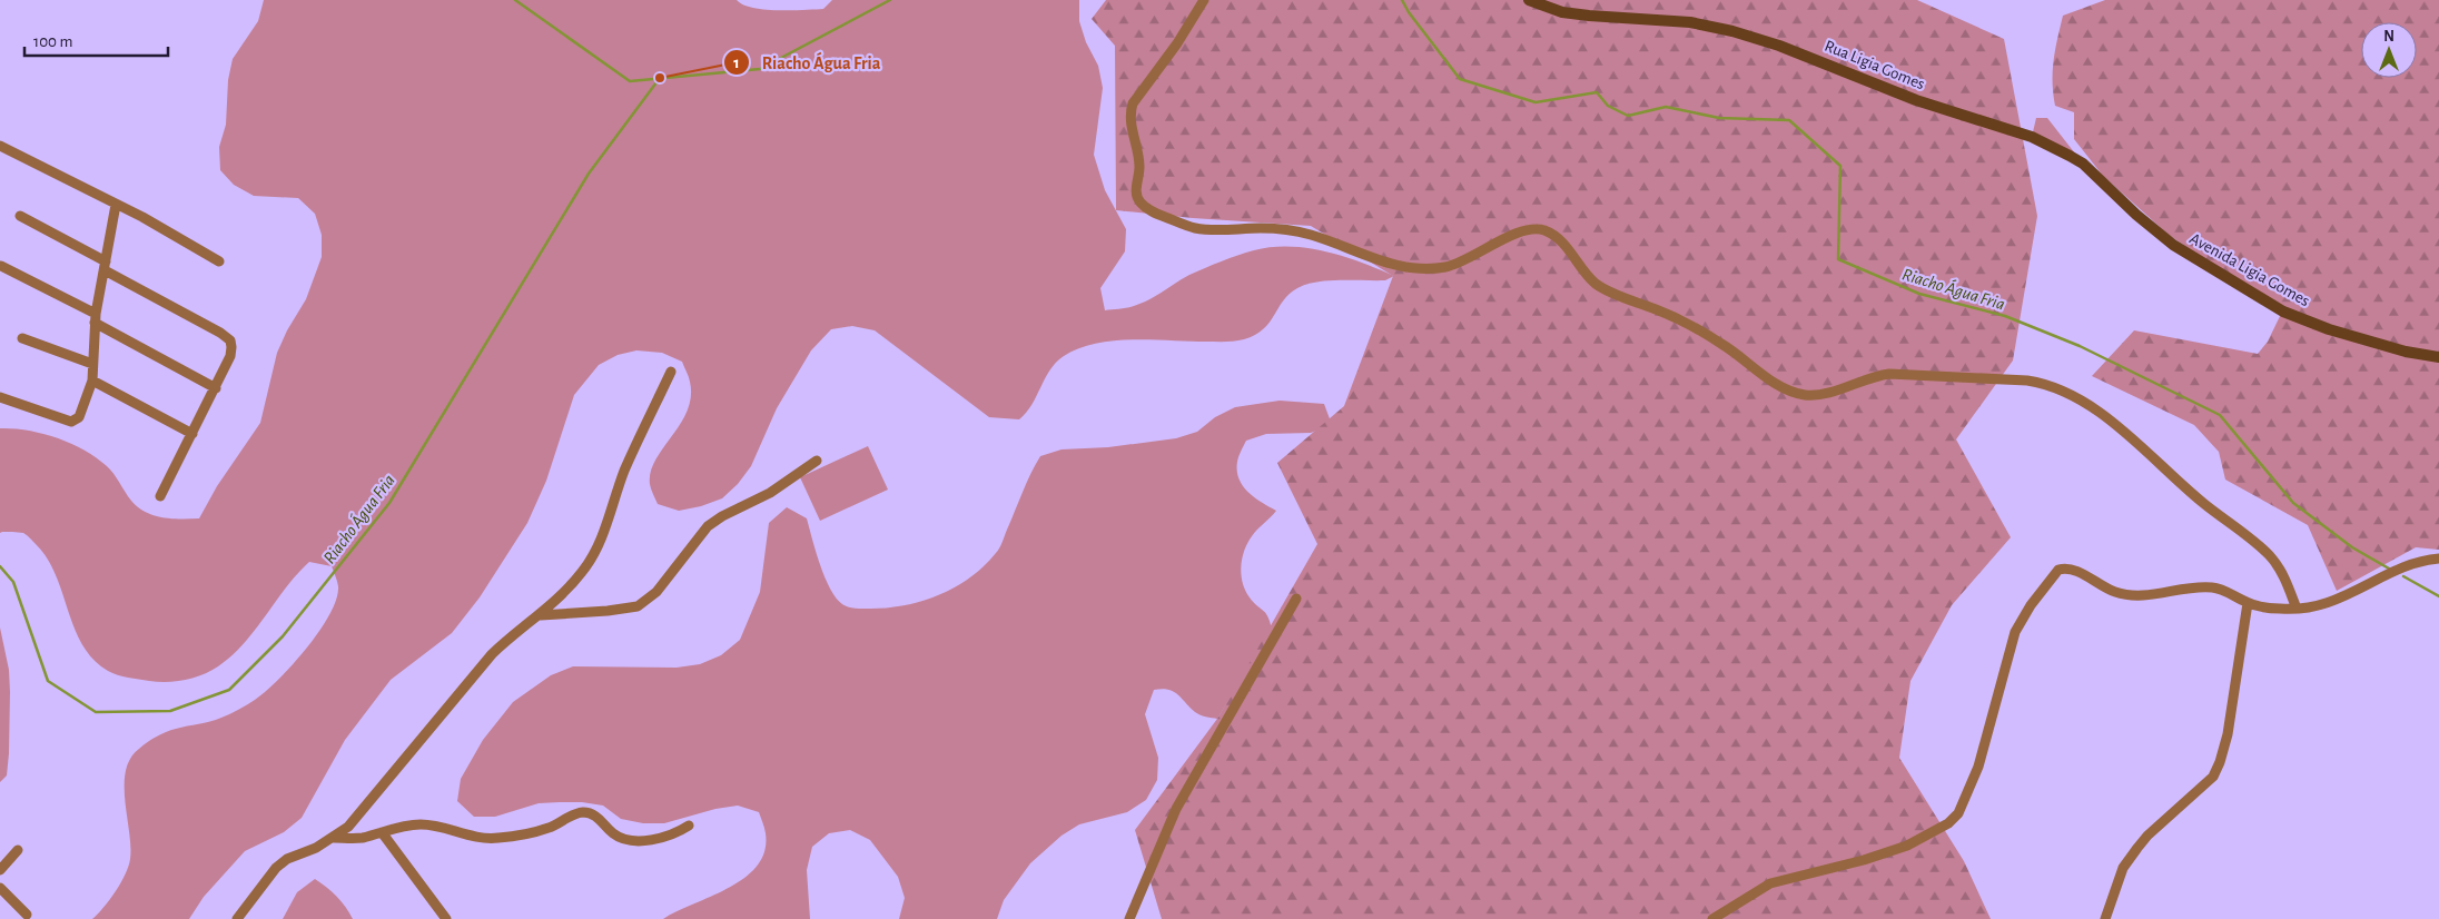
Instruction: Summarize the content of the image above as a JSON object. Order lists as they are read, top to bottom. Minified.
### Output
{"streets":{"street":["Rua Ligia Gomes","Avenida Ligia Gomes"]},"crossings":[["Rua Ligia Gomes","Avenida Ligia Gomes"]],"water":["Riacho Água Fria"],"places":["Riacho Água Fria"],"scale_bar":"100 m","north":"top"}
